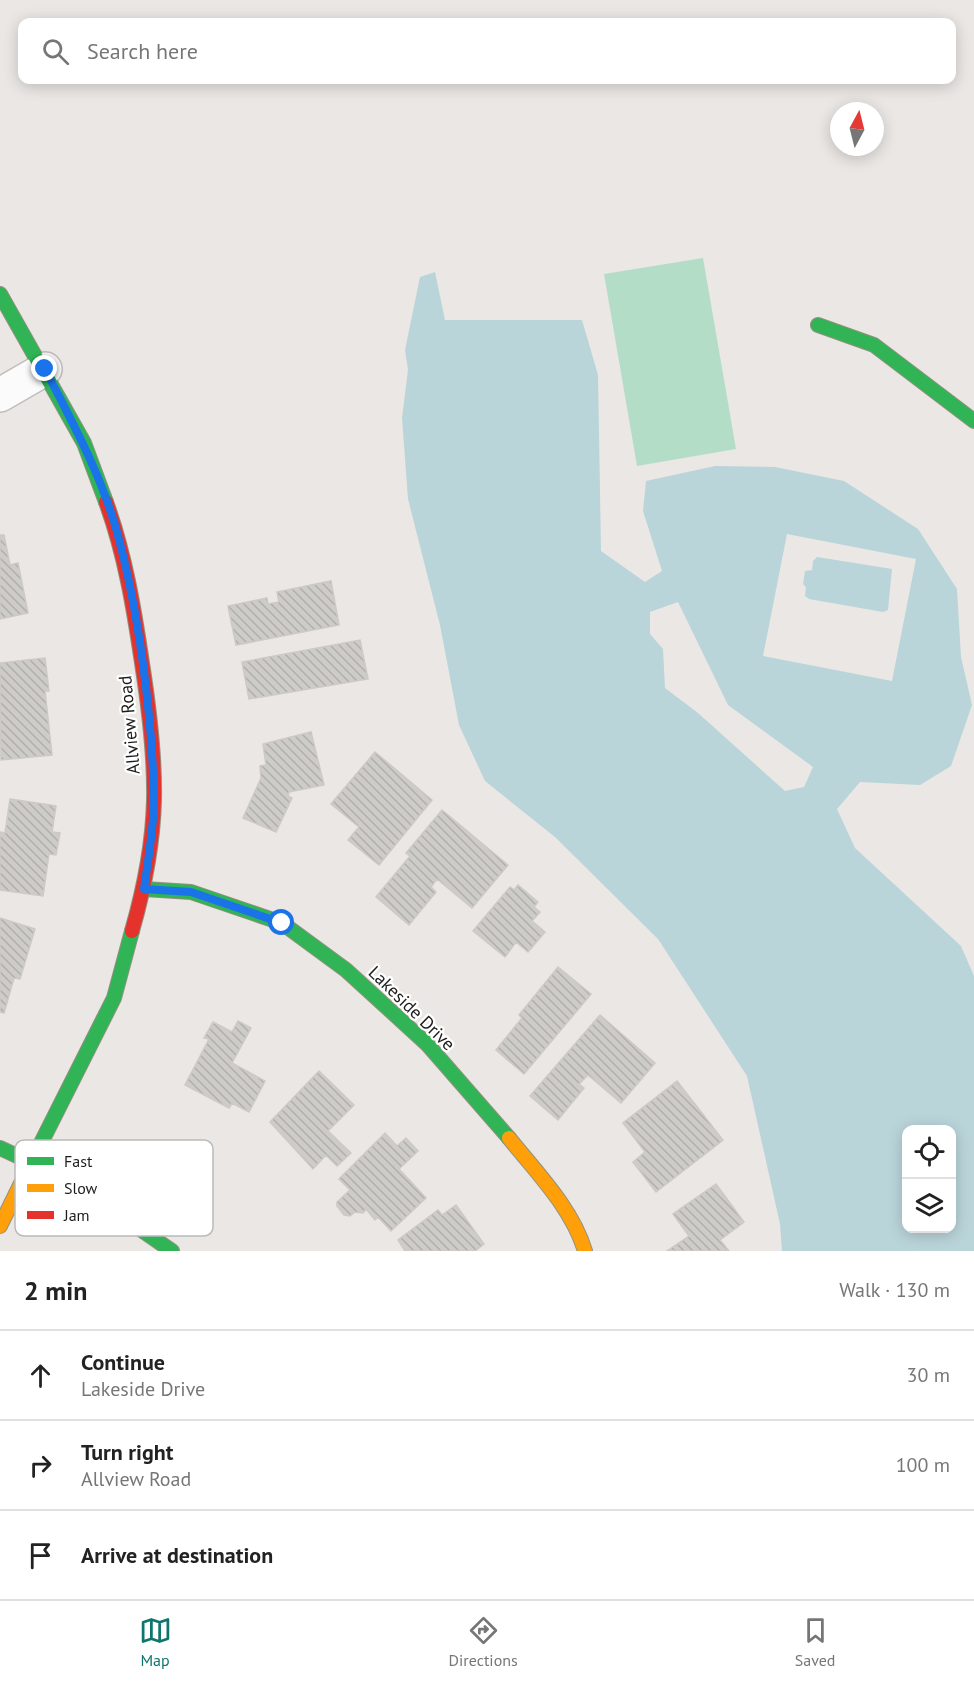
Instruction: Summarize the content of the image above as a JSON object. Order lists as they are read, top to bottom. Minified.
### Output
{"streets":{"street":["Allview Road","Lakeside Drive"]},"crossings":[["Allview Road","Lakeside Drive"]],"legend":["Fast","Slow","Jam"],"north":"top","page":{"search":"Search here","heading":["2 min","Walk · 130 m"],"list":[["Continue","Lakeside Drive","30 m"],["Turn right","Allview Road","100 m"],"Arrive at destination"],"nav":["Map","Directions","Saved"]}}
